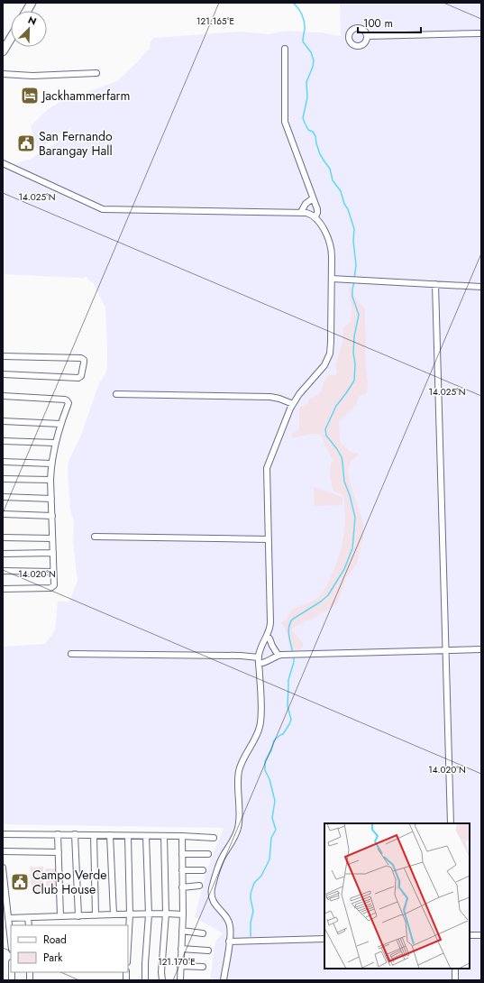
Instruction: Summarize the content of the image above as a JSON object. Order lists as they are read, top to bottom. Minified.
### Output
{"places":{"hotel":["Jackhammerfarm"],"public building":["San Fernando Barangay Hall","Campo Verde Club House"]},"legend":["Road","Park"],"scale_bar":"100 m","north":"top right","coordinates":["121.165°E","14.025°N","14.020°N","121.170°E"]}
